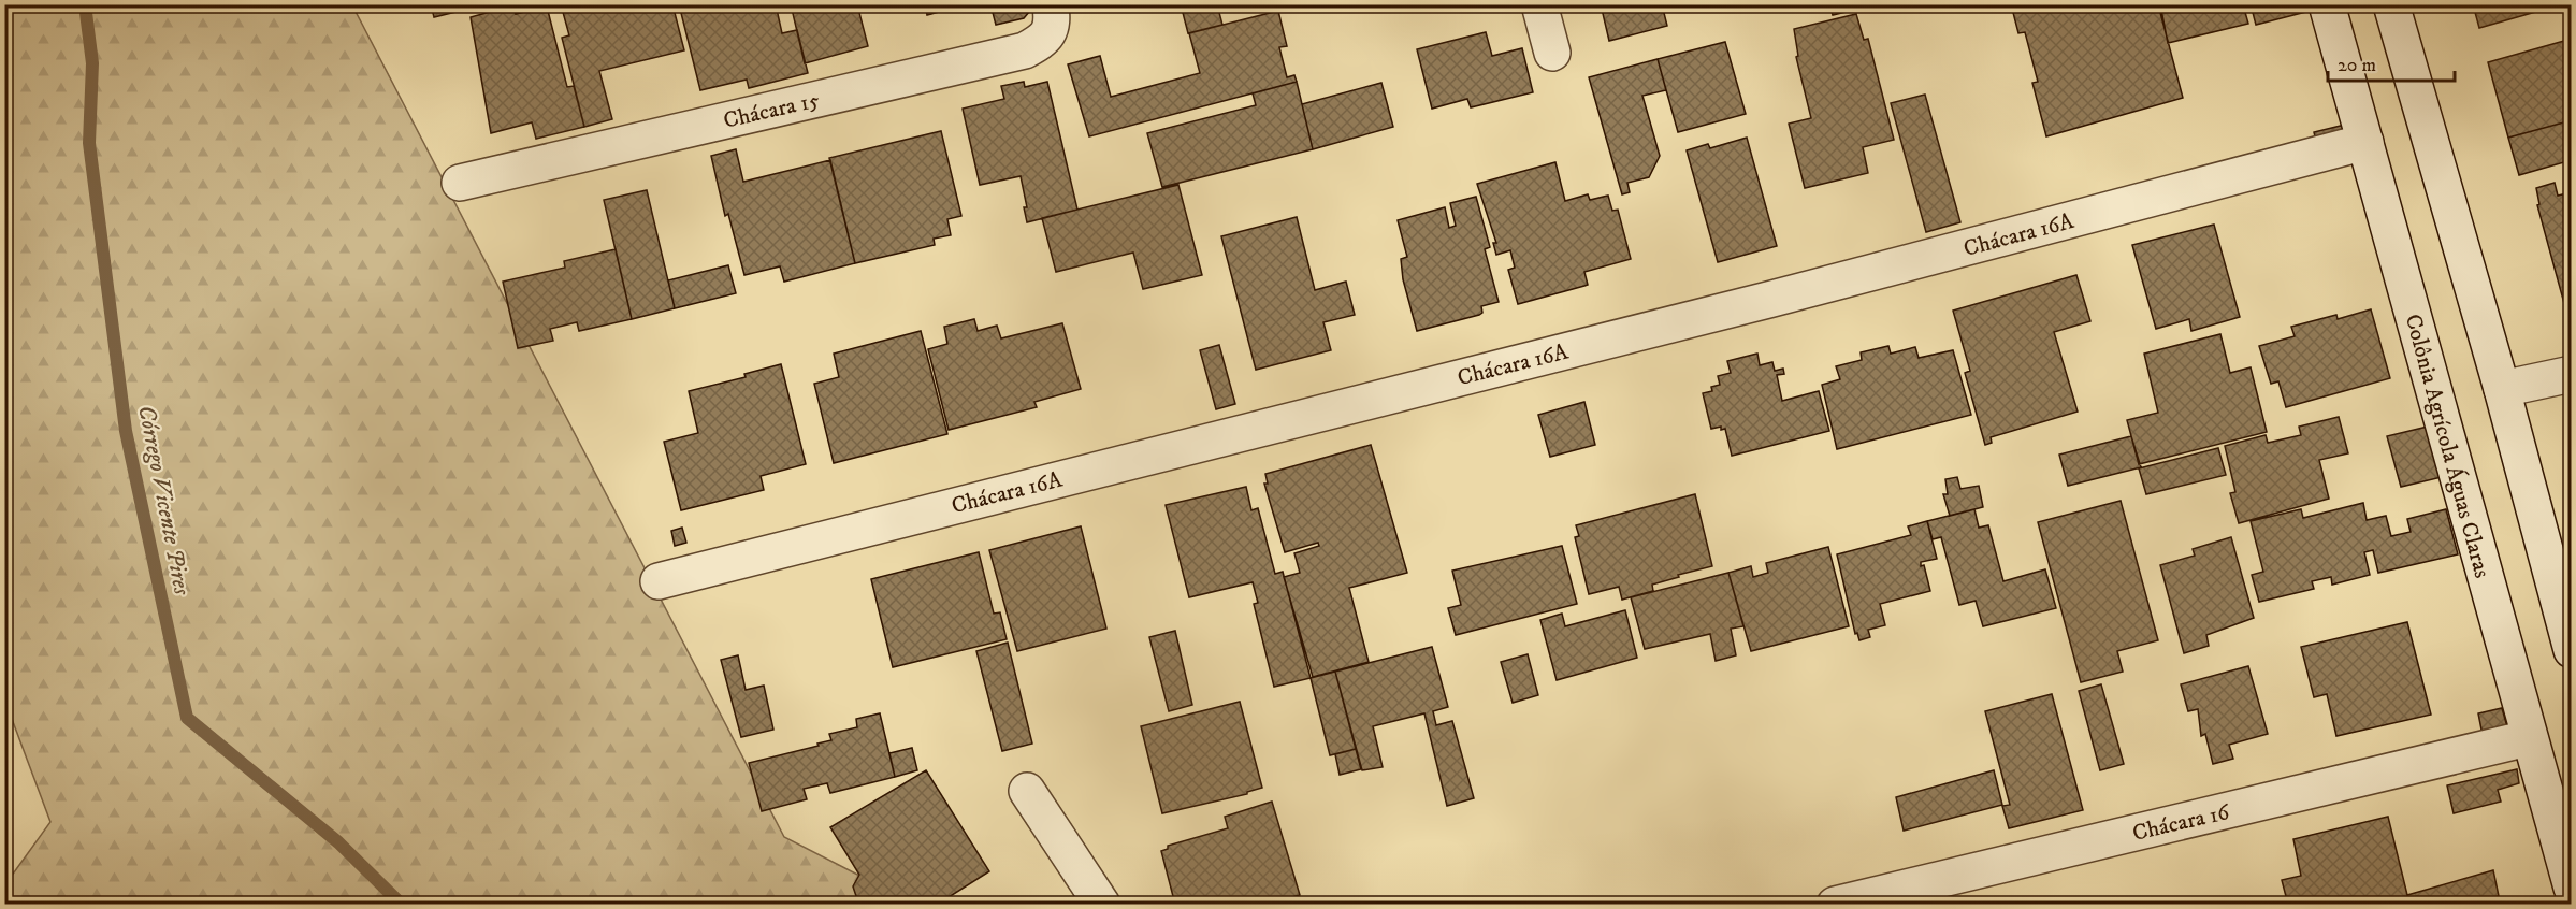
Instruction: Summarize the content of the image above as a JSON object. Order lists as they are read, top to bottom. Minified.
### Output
{"streets":{"street":["Chácara 15","Chácara 16A","Colônia Agrícola Águas Claras","Chácara 16"]},"crossings":[["Chácara 16A","Colônia Agrícola Águas Claras"],["Colônia Agrícola Águas Claras","Chácara 16"]],"water":["Córrego Vicente Pires"],"scale_bar":"20 m"}
